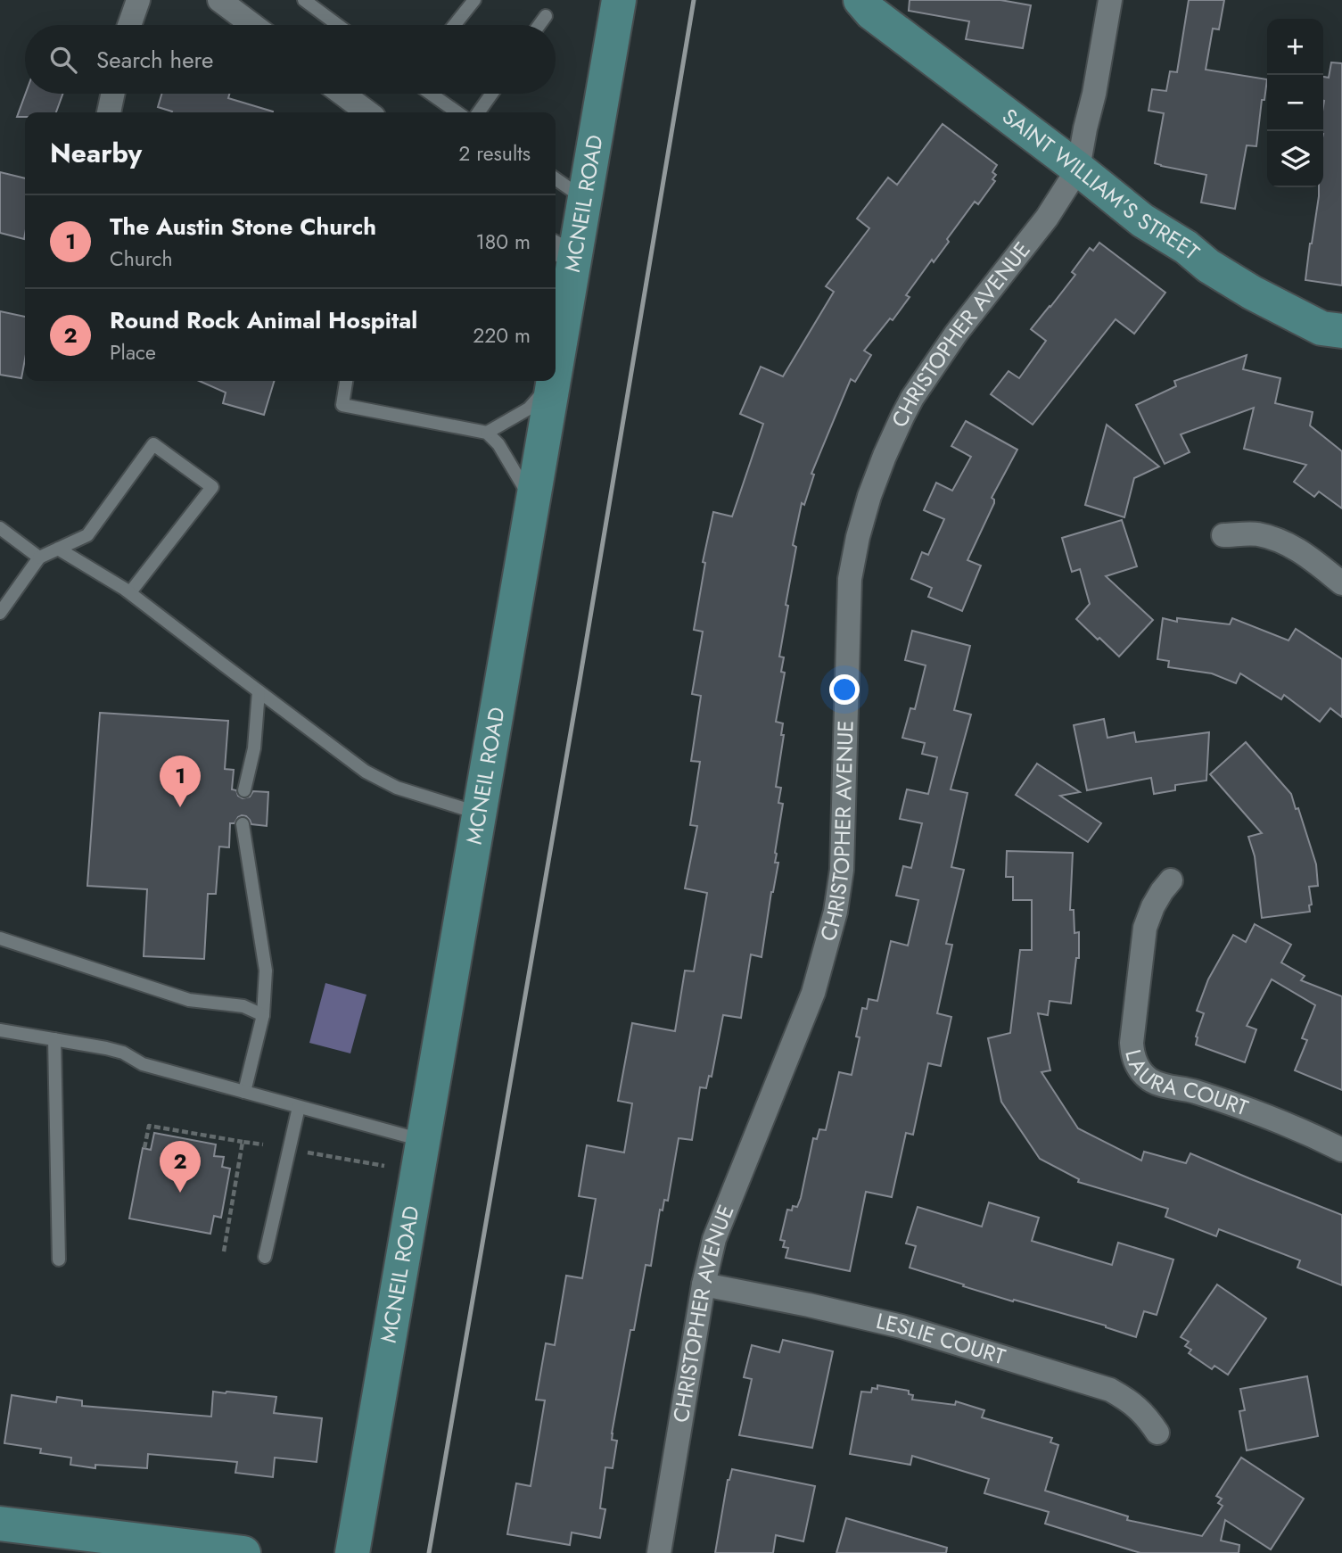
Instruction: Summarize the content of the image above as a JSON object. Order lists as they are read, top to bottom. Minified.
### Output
{"streets":{"main road":["SAINT WILLIAM'S STREET","MCNEIL ROAD"],"street":["CHRISTOPHER AVENUE","LAURA COURT","LESLIE COURT"]},"crossings":[["SAINT WILLIAM'S STREET","CHRISTOPHER AVENUE"],["CHRISTOPHER AVENUE","LESLIE COURT"]],"page":{"map_buttons":["+","−"],"search":"Search here","heading":["Nearby","2 results"],"list":[{"mark":"1","name":"The Austin Stone Church","note":"Church","value":"180 m"},{"mark":"2","name":"Round Rock Animal Hospital","note":"Place","value":"220 m"}],"pins":["1","2"]}}
